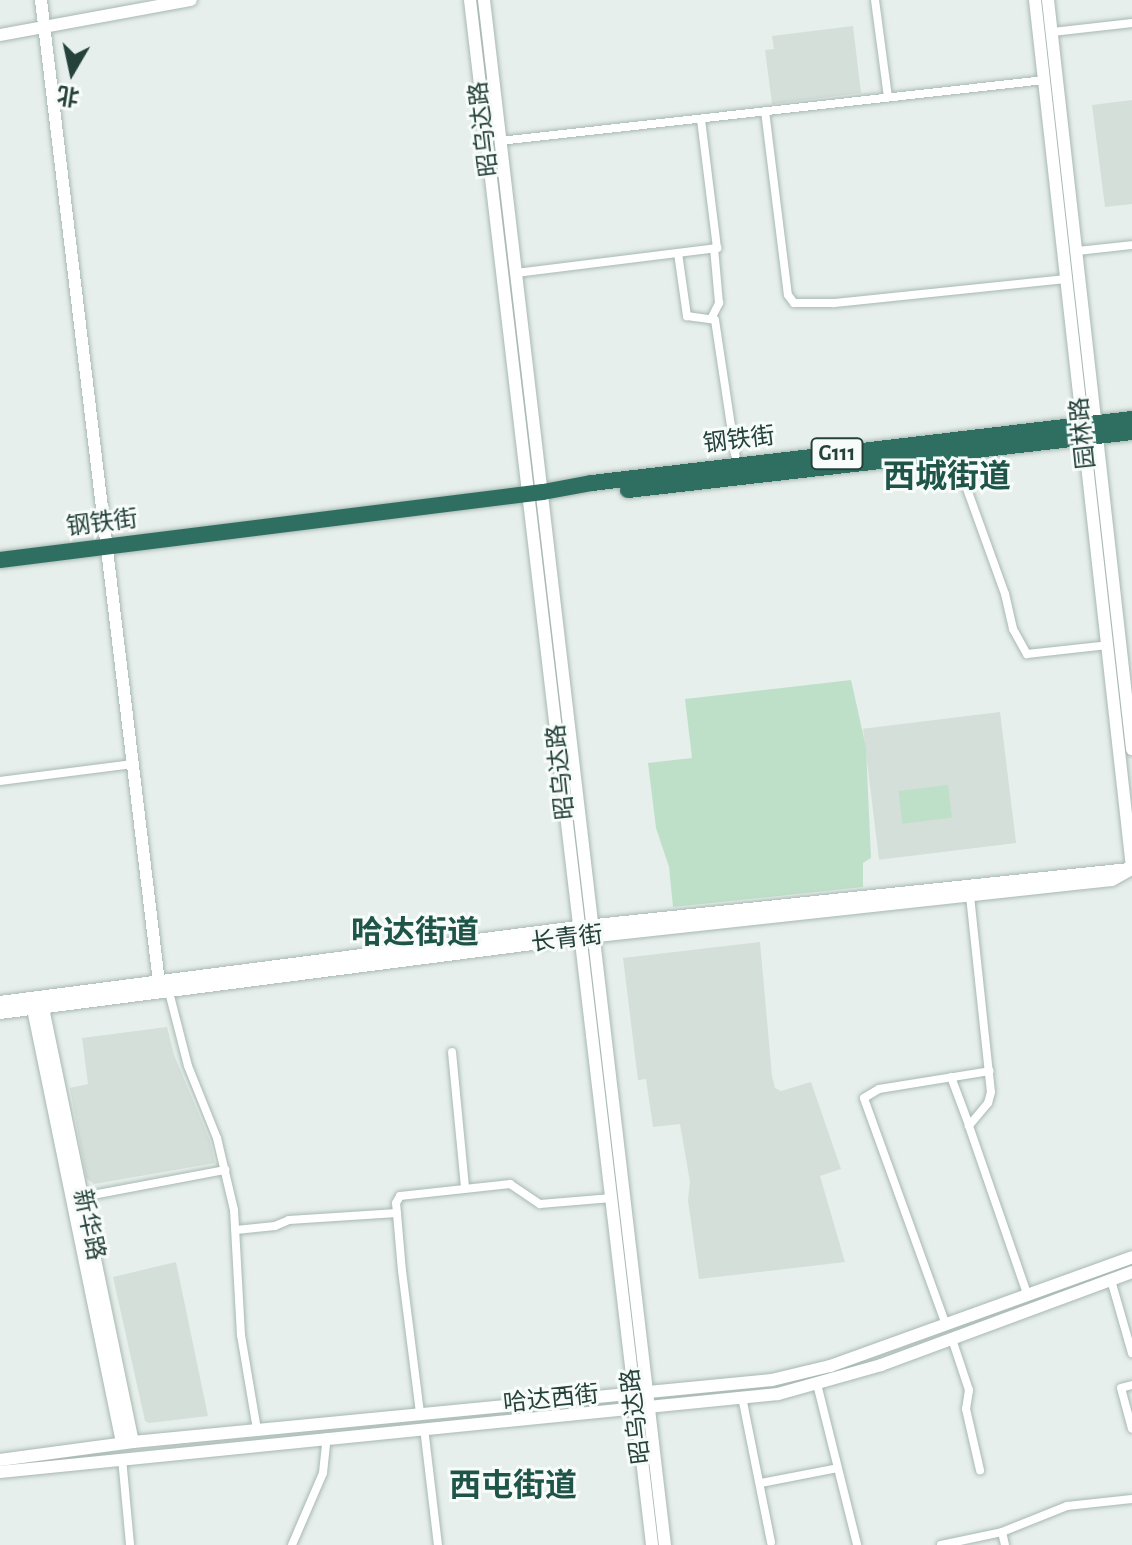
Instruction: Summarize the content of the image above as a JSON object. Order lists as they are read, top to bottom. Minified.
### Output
{"streets":{"highway":["钢铁街","G111"],"main road":["昭乌达路","园林路","长青街","新华路","哈达西街"]},"crossings":[["昭乌达路","钢铁街"],["昭乌达路","长青街"],["昭乌达路","哈达西街"],["园林路","钢铁街"],["园林路","长青街"],["长青街","新华路"],["新华路","哈达西街"]],"districts":["西城街道","哈达街道","西屯街道"],"north":"bottom"}
